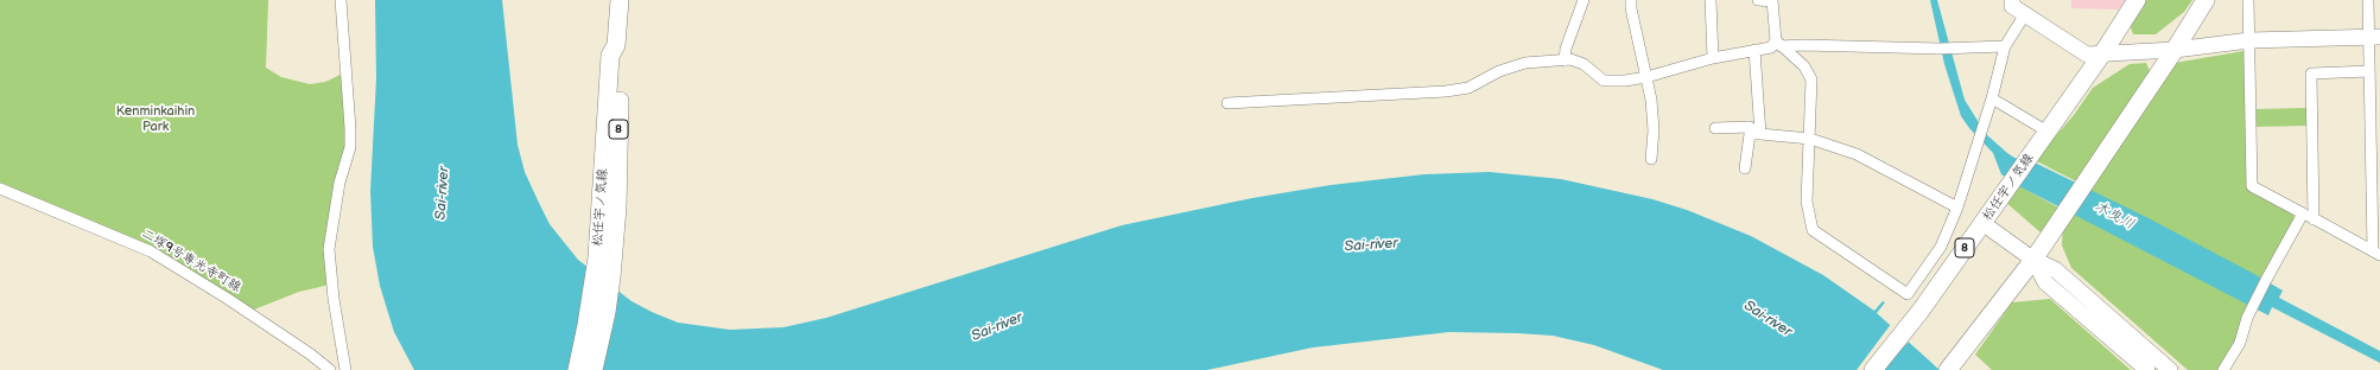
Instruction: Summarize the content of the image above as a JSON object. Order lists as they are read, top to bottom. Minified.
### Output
{"streets":{"main road":["8","松任宇ノ気線"],"street":["二塚9号専光寺町線"]},"water":["Sai-river","木曳川"],"parks":["Kenminkaihin Park"]}
